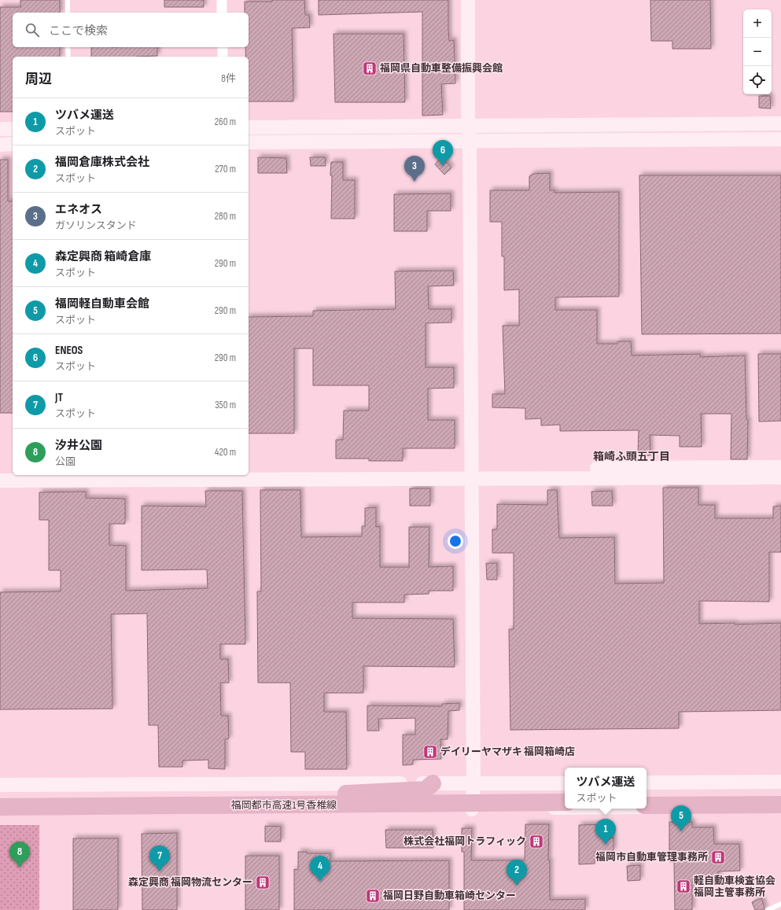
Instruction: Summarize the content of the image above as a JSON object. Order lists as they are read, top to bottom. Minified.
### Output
{"streets":{"highway":["福岡都市高速1号香椎線"]},"districts":["箱崎ふ頭五丁目"],"places":{"building":["福岡県自動車整備振興会館","デイリーヤマザキ 福岡箱崎店","株式会社福岡トラフィック","福岡市自動車管理事務所","森定興商 福岡物流センター","軽自動車検査協会 福岡主管事務所","福岡日野自動車箱崎センター"]},"page":{"map_buttons":["+","−"],"search":"ここで検索","heading":["周辺","8件"],"list":[{"mark":"1","name":"ツバメ運送","note":"スポット","value":"260 m"},{"mark":"2","name":"福岡倉庫株式会社","note":"スポット","value":"270 m"},{"mark":"3","name":"エネオス","note":"ガソリンスタンド","value":"280 m"},{"mark":"4","name":"森定興商 箱崎倉庫","note":"スポット","value":"290 m"},{"mark":"5","name":"福岡軽自動車会館","note":"スポット","value":"290 m"},{"mark":"6","name":"ENEOS","note":"スポット","value":"290 m"},{"mark":"7","name":"JT","note":"スポット","value":"350 m"},{"mark":"8","name":"汐井公園","note":"公園","value":"420 m"}],"pins":["6","3","5","1","8","7","4","2"],"popup":["ツバメ運送","スポット"]}}
